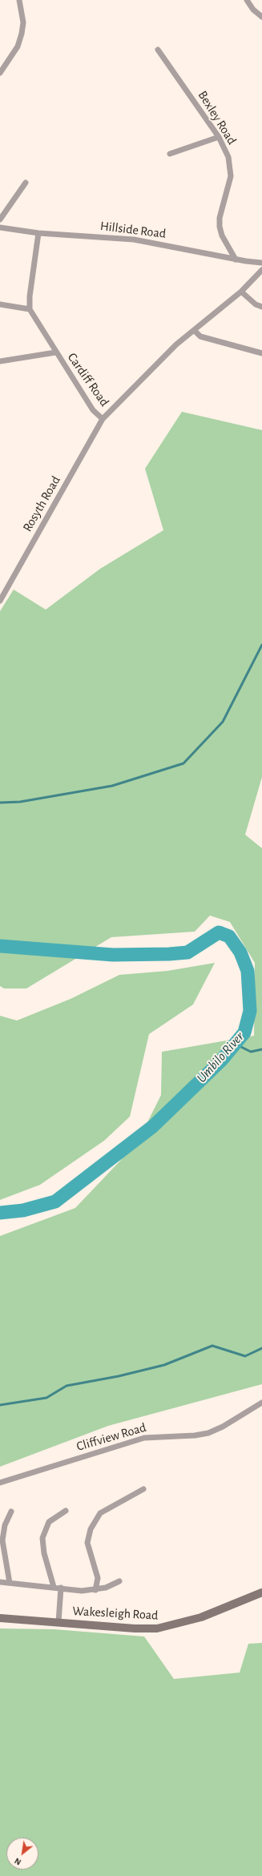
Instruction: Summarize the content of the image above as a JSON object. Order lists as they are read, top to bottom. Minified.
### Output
{"streets":{"main road":["Wakesleigh Road"],"street":["Bexley Road","Hillside Road","Cardiff Road","Rosyth Road","Cliffview Road"]},"crossings":[["Bexley Road","Hillside Road"],["Cardiff Road","Rosyth Road"]],"water":["Umbilo River"],"north":"bottom left"}
